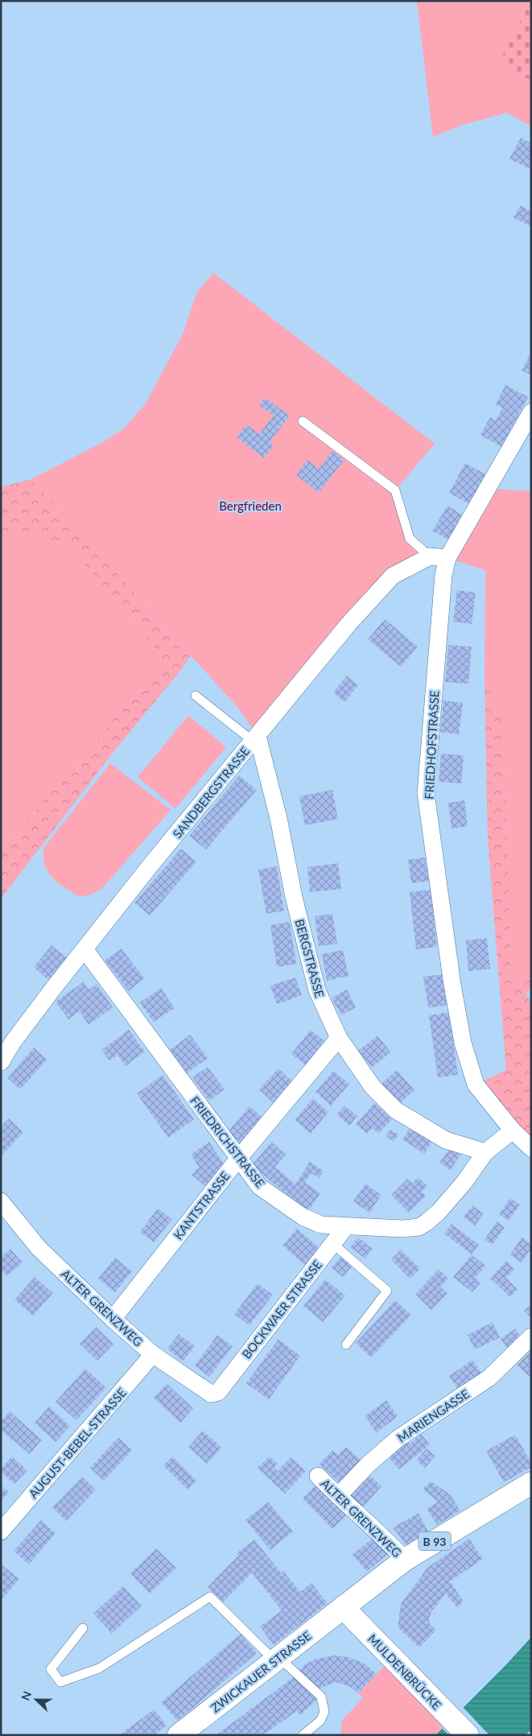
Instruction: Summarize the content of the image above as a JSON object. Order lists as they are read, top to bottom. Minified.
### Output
{"streets":{"main road":["B 93","ZWICKAUER STRASSE","MULDENBRÜCKE"],"street":["FRIEDHOFSTRASSE","SANDBERGSTRASSE","BERGSTRASSE","FRIEDRICHSTRASSE","KANTSTRASSE","ALTER GRENZWEG","BOCKWAER STRASSE","MARIENGASSE","AUGUST-BEBEL-STRASSE"]},"crossings":[["FRIEDHOFSTRASSE","FRIEDRICHSTRASSE"],["SANDBERGSTRASSE","BERGSTRASSE"],["SANDBERGSTRASSE","FRIEDRICHSTRASSE"],["BERGSTRASSE","FRIEDRICHSTRASSE"],["BERGSTRASSE","KANTSTRASSE"],["FRIEDRICHSTRASSE","KANTSTRASSE"],["FRIEDRICHSTRASSE","BOCKWAER STRASSE"],["KANTSTRASSE","ALTER GRENZWEG"],["ALTER GRENZWEG","BOCKWAER STRASSE"],["ALTER GRENZWEG","MARIENGASSE"],["ALTER GRENZWEG","AUGUST-BEBEL-STRASSE"],["ALTER GRENZWEG","B 93"],["B 93","ZWICKAUER STRASSE"],["B 93","MULDENBRÜCKE"],["ZWICKAUER STRASSE","MULDENBRÜCKE"]],"parks":["Bergfrieden"],"north":"left"}
